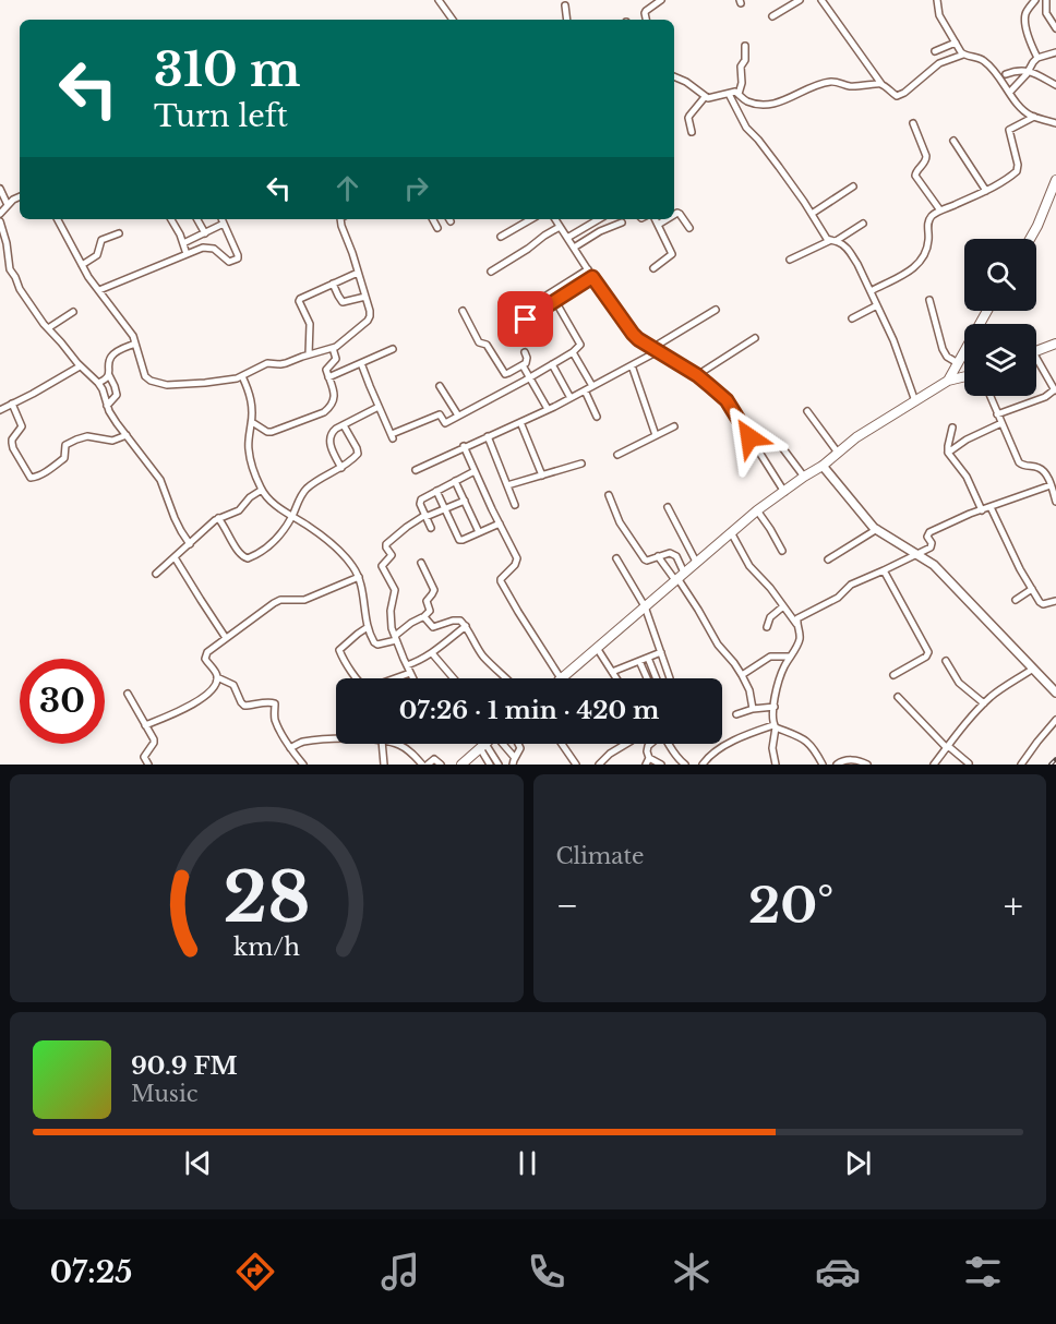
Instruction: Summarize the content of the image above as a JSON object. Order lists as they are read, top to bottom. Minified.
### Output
{"page":{"turn":["310 m","Turn left"],"limit":"30","trip":"07:26 · 1 min · 420 m","tile":"Climate","heat":["−","20°","+"],"song":["90.9 FM","Music"],"tabs":"07:25","gauge":["28","km/h"]}}
